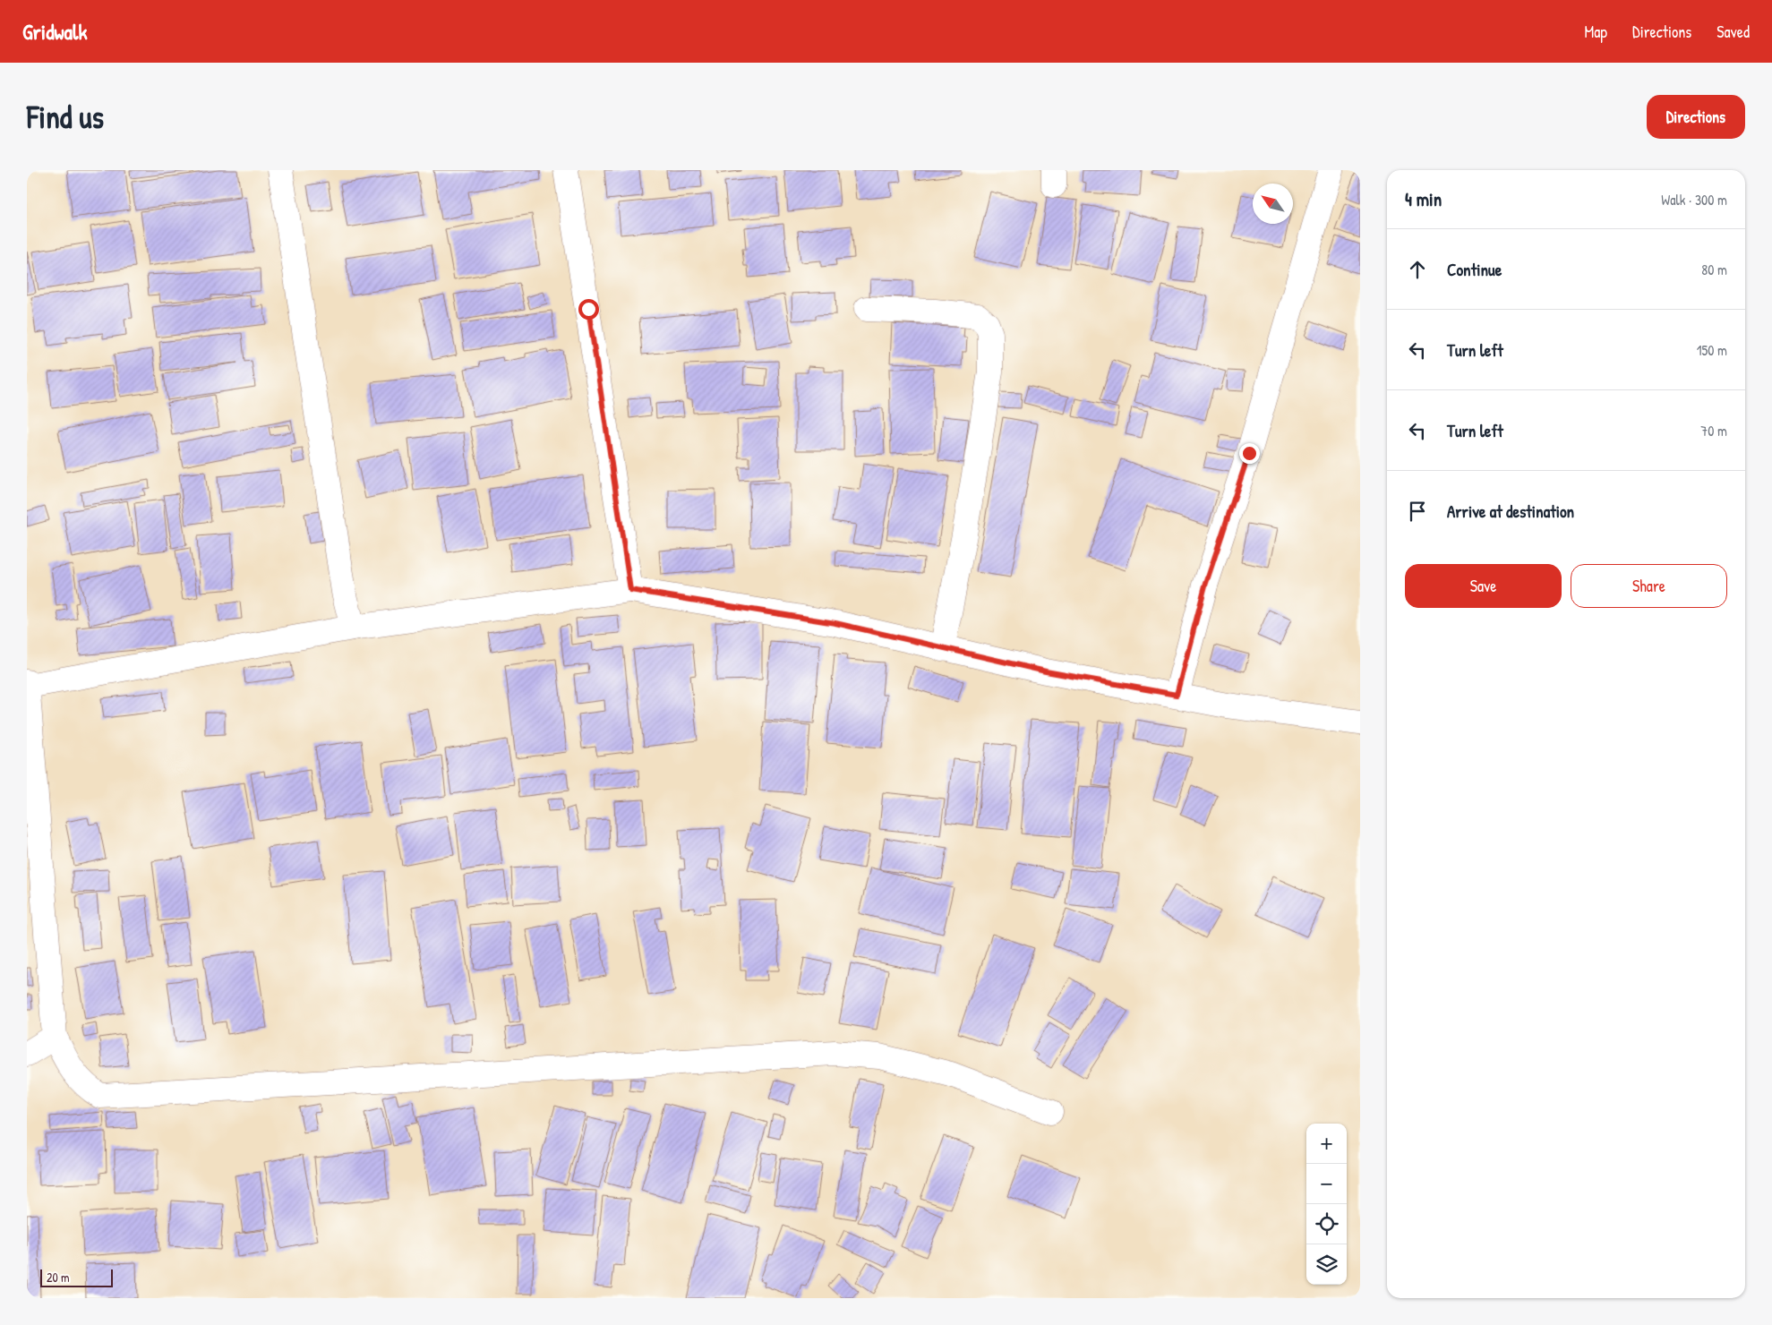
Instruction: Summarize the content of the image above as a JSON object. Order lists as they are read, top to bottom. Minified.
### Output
{"scale_bar":"20 m","north":"top left","page":{"header":"Gridwalk","nav":["Map","Directions","Saved"],"buttons":["Directions",["Save","Share"]],"title":"Find us","heading":["4 min","Walk · 300 m"],"list":[["Continue","80 m"],["Turn left","150 m"],["Turn left","70 m"],"Arrive at destination"],"map_buttons":["+","−"],"scale":"20 m"}}
